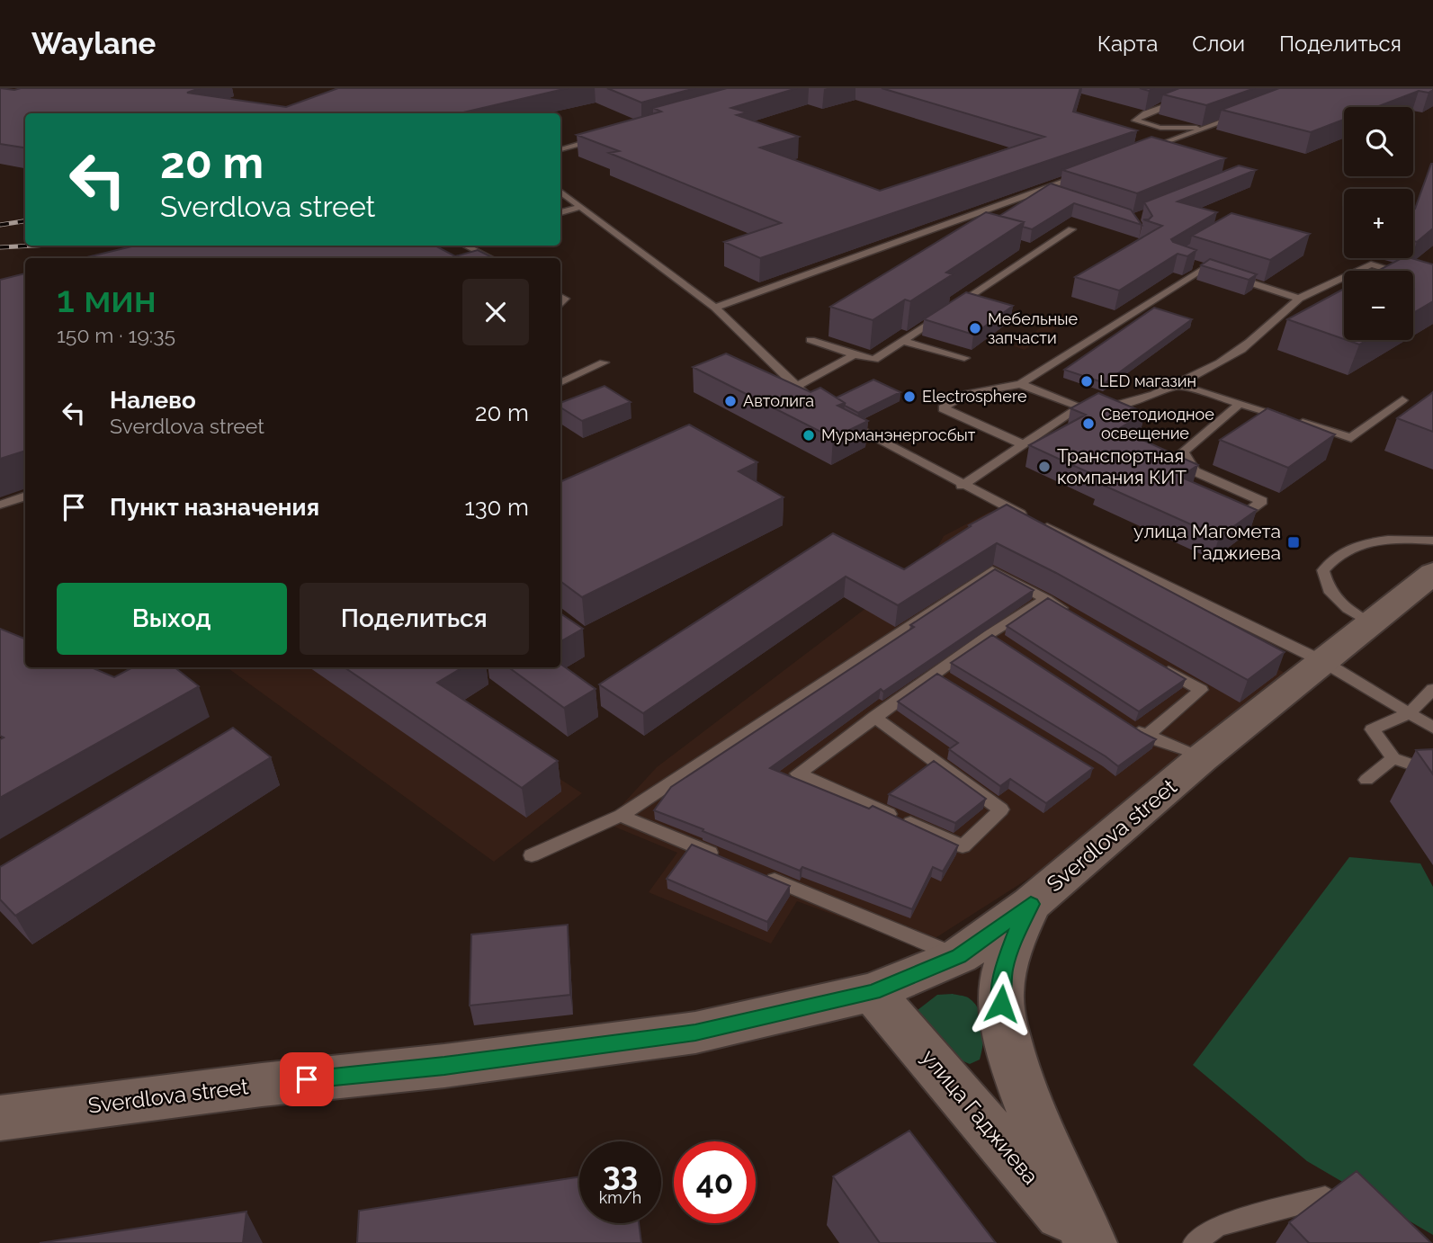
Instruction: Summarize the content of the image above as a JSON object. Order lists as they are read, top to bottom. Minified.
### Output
{"streets":{"street":["Sverdlova street","улица Гаджиева"]},"crossings":[["Sverdlova street","улица Гаджиева"]],"places":{"other":["Мебельные запчасти","LED магазин","Electrosphere","Автолига","Светодиодное освещение","Мурманэнергосбыт","Транспортная компания КИТ"],"transit":["улица Магомета Гаджиева"]},"page":{"header":"Waylane","nav":["Карта","Слои","Поделиться"],"map_buttons":["+","−"],"turn":["20 m","Sverdlova street"],"heading":["1 мин","150 m · 19:35"],"list":[{"name":"Налево","note":"Sverdlova street","value":"20 m"},{"name":"Пункт назначения","value":"130 m"}],"buttons":["Выход","Поделиться"],"speed":"33 km/h","limit":"40"}}
